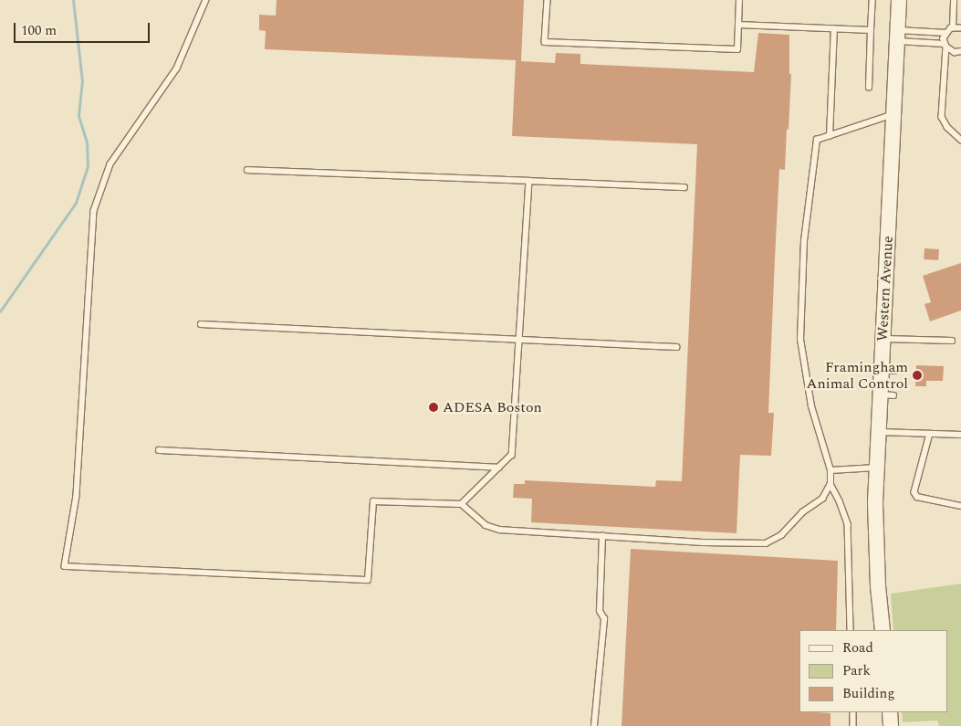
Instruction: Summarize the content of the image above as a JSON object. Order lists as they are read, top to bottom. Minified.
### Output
{"streets":{"street":["Western Avenue"]},"places":["Framingham Animal Control","ADESA Boston"],"legend":["Road","Park","Building"],"scale_bar":"100 m"}
